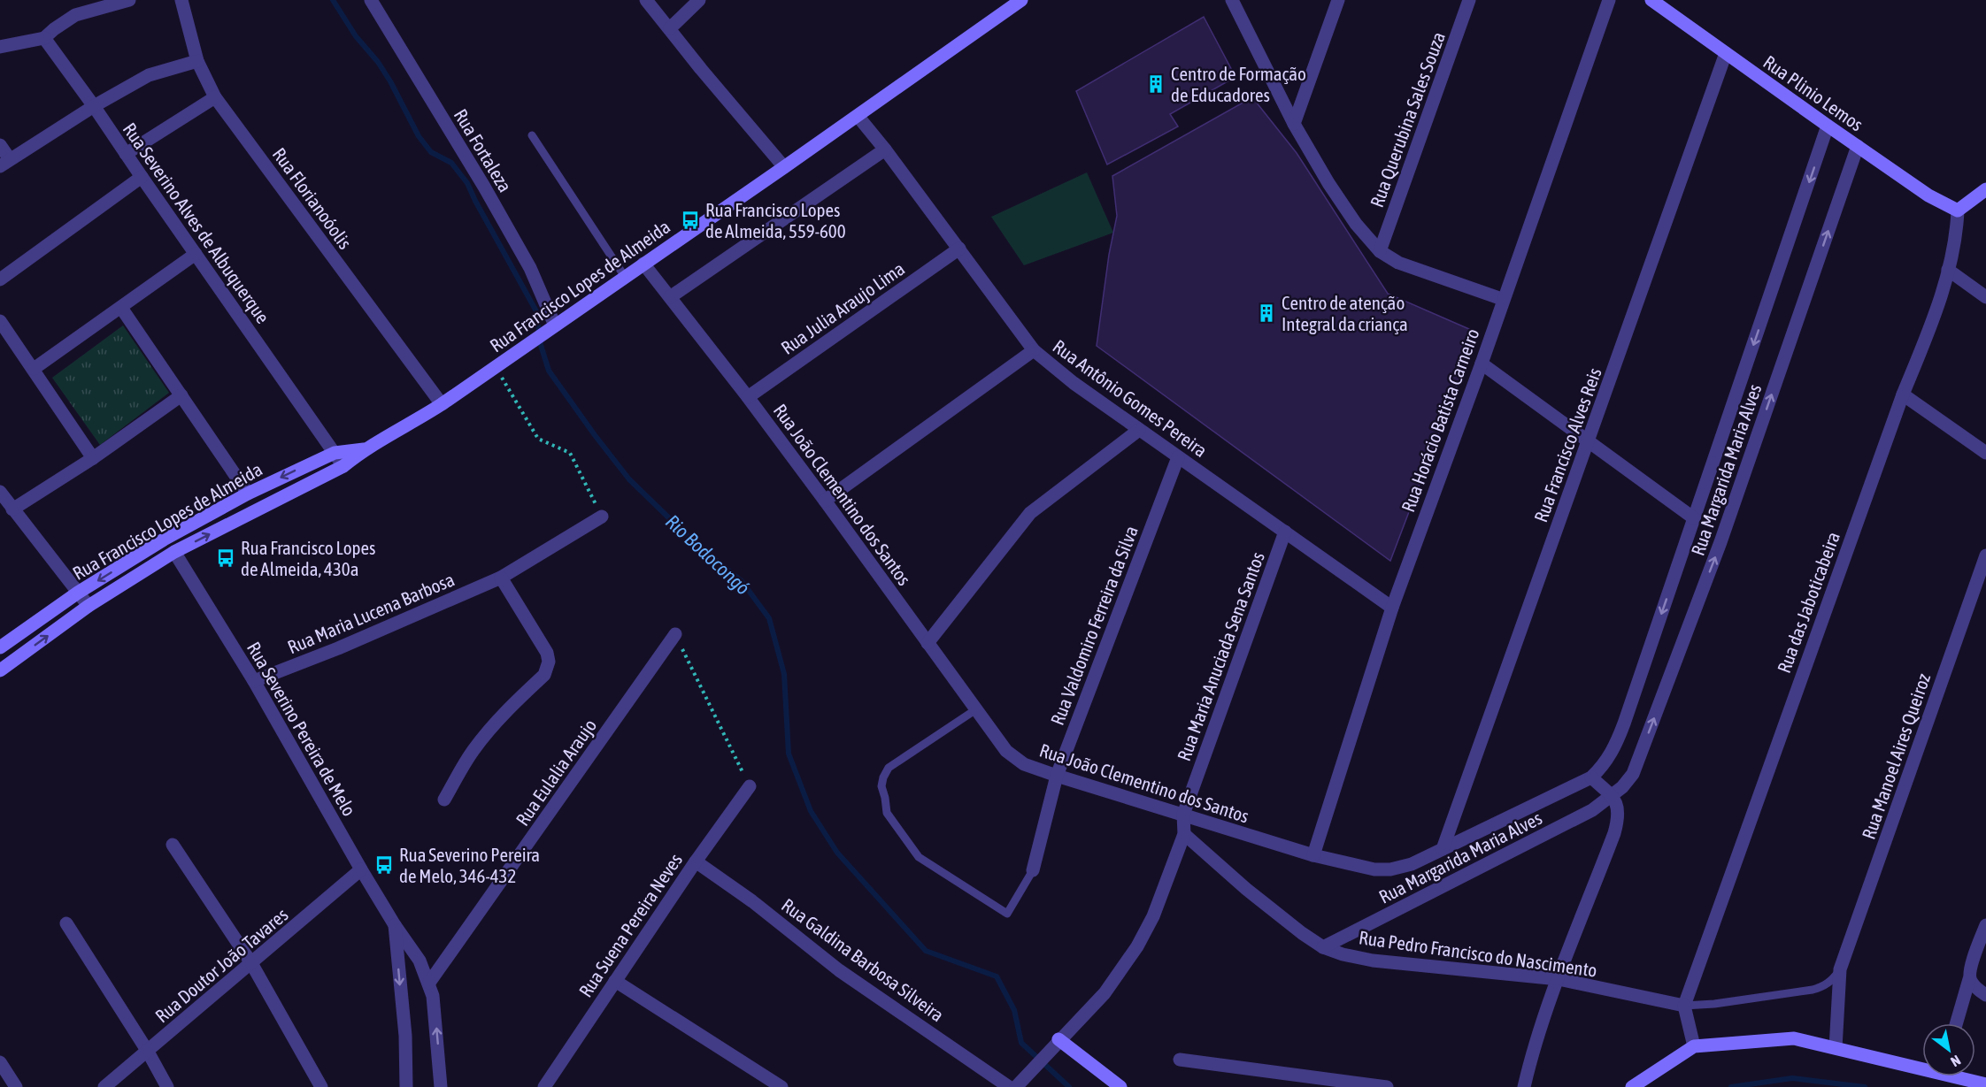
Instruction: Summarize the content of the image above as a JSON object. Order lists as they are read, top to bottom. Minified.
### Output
{"streets":{"main road":["Rua Plinio Lemos","Rua Francisco Lopes de Almeida"],"street":["Rua Querubina Sales Souza","Rua Fortaleza","Rua Florianoóolis","Rua Severino Alves de Albuquerque","Rua Julia Araujo Lima","Rua Antônio Gomes Pereira","Rua Horácio Batista Carneiro","Rua Francisco Alves Reis","Rua Margarida Maria Alves","Rua João Clementino dos Santos","Rua das Jaboticabeira","Rua Maria Lucena Barbosa","Rua Valdomiro Ferreira da Silva","Rua Maria Anuciada Sena Santos","Rua Severino Pereira de Melo","Rua Manoel Aires Queiroz","Rua Eulalia Araujo","Rua Suena Pereira Neves","Rua Pedro Francisco do Nascimento","Rua Galdina Barbosa Silveira","Rua Doutor João Tavares"]},"crossings":[["Rua Plinio Lemos","Rua Francisco Alves Reis"],["Rua Plinio Lemos","Rua Margarida Maria Alves"],["Rua Plinio Lemos","Rua das Jaboticabeira"],["Rua Fortaleza","Rua Francisco Lopes de Almeida"],["Rua Florianoóolis","Rua Francisco Lopes de Almeida"],["Rua Severino Alves de Albuquerque","Rua Francisco Lopes de Almeida"],["Rua Francisco Lopes de Almeida","Rua Antônio Gomes Pereira"],["Rua Francisco Lopes de Almeida","Rua João Clementino dos Santos"],["Rua Francisco Lopes de Almeida","Rua Severino Pereira de Melo"],["Rua Julia Araujo Lima","Rua Antônio Gomes Pereira"],["Rua Julia Araujo Lima","Rua João Clementino dos Santos"],["Rua Antônio Gomes Pereira","Rua Horácio Batista Carneiro"],["Rua Antônio Gomes Pereira","Rua Valdomiro Ferreira da Silva"],["Rua Antônio Gomes Pereira","Rua Maria Anuciada Sena Santos"],["Rua Horácio Batista Carneiro","Rua João Clementino dos Santos"],["Rua Francisco Alves Reis","Rua João Clementino dos Santos"],["Rua Margarida Maria Alves","Rua João Clementino dos Santos"],["Rua Margarida Maria Alves","Rua Pedro Francisco do Nascimento"],["Rua João Clementino dos Santos","Rua Valdomiro Ferreira da Silva"],["Rua João Clementino dos Santos","Rua Maria Anuciada Sena Santos"],["Rua das Jaboticabeira","Rua Pedro Francisco do Nascimento"],["Rua Maria Lucena Barbosa","Rua Severino Pereira de Melo"],["Rua Maria Anuciada Sena Santos","Rua Pedro Francisco do Nascimento"],["Rua Severino Pereira de Melo","Rua Eulalia Araujo"],["Rua Severino Pereira de Melo","Rua Doutor João Tavares"],["Rua Suena Pereira Neves","Rua Galdina Barbosa Silveira"]],"water":["Rio Bodocongó"],"places":{"building":["Centro de Formação de Educadores","Centro de atenção Integral da criança"],"bus stop":["Rua Francisco Lopes de Almeida, 559-600","Rua Francisco Lopes de Almeida, 430a","Rua Severino Pereira de Melo, 346-432"]},"north":"bottom right"}
